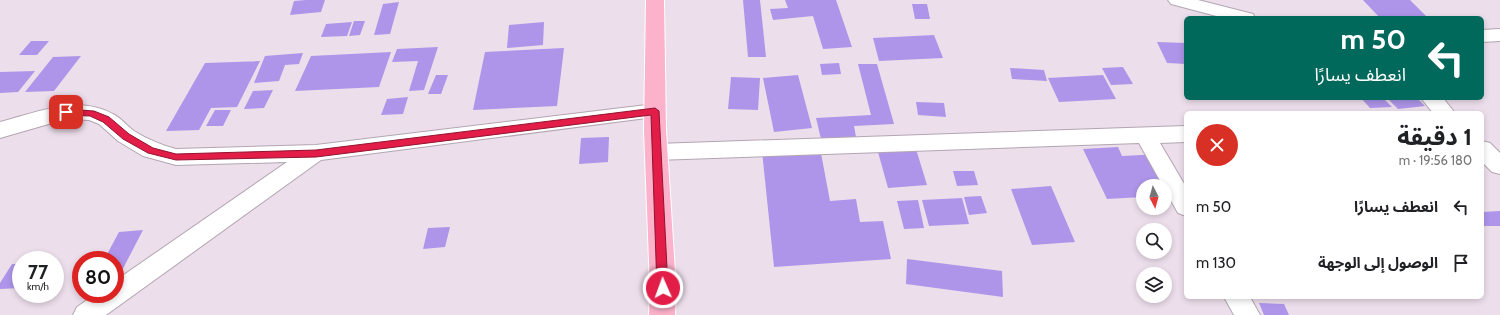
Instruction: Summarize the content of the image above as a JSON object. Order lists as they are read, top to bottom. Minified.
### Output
{"north":"bottom","page":{"turn":["50 m","انعطف يسارًا"],"heading":["1 دقيقة","180 m · 19:56"],"list":[{"name":"انعطف يسارًا","value":"50 m"},{"name":"الوصول إلى الوجهة","value":"130 m"}],"speed":"77 km/h","limit":"80"}}
